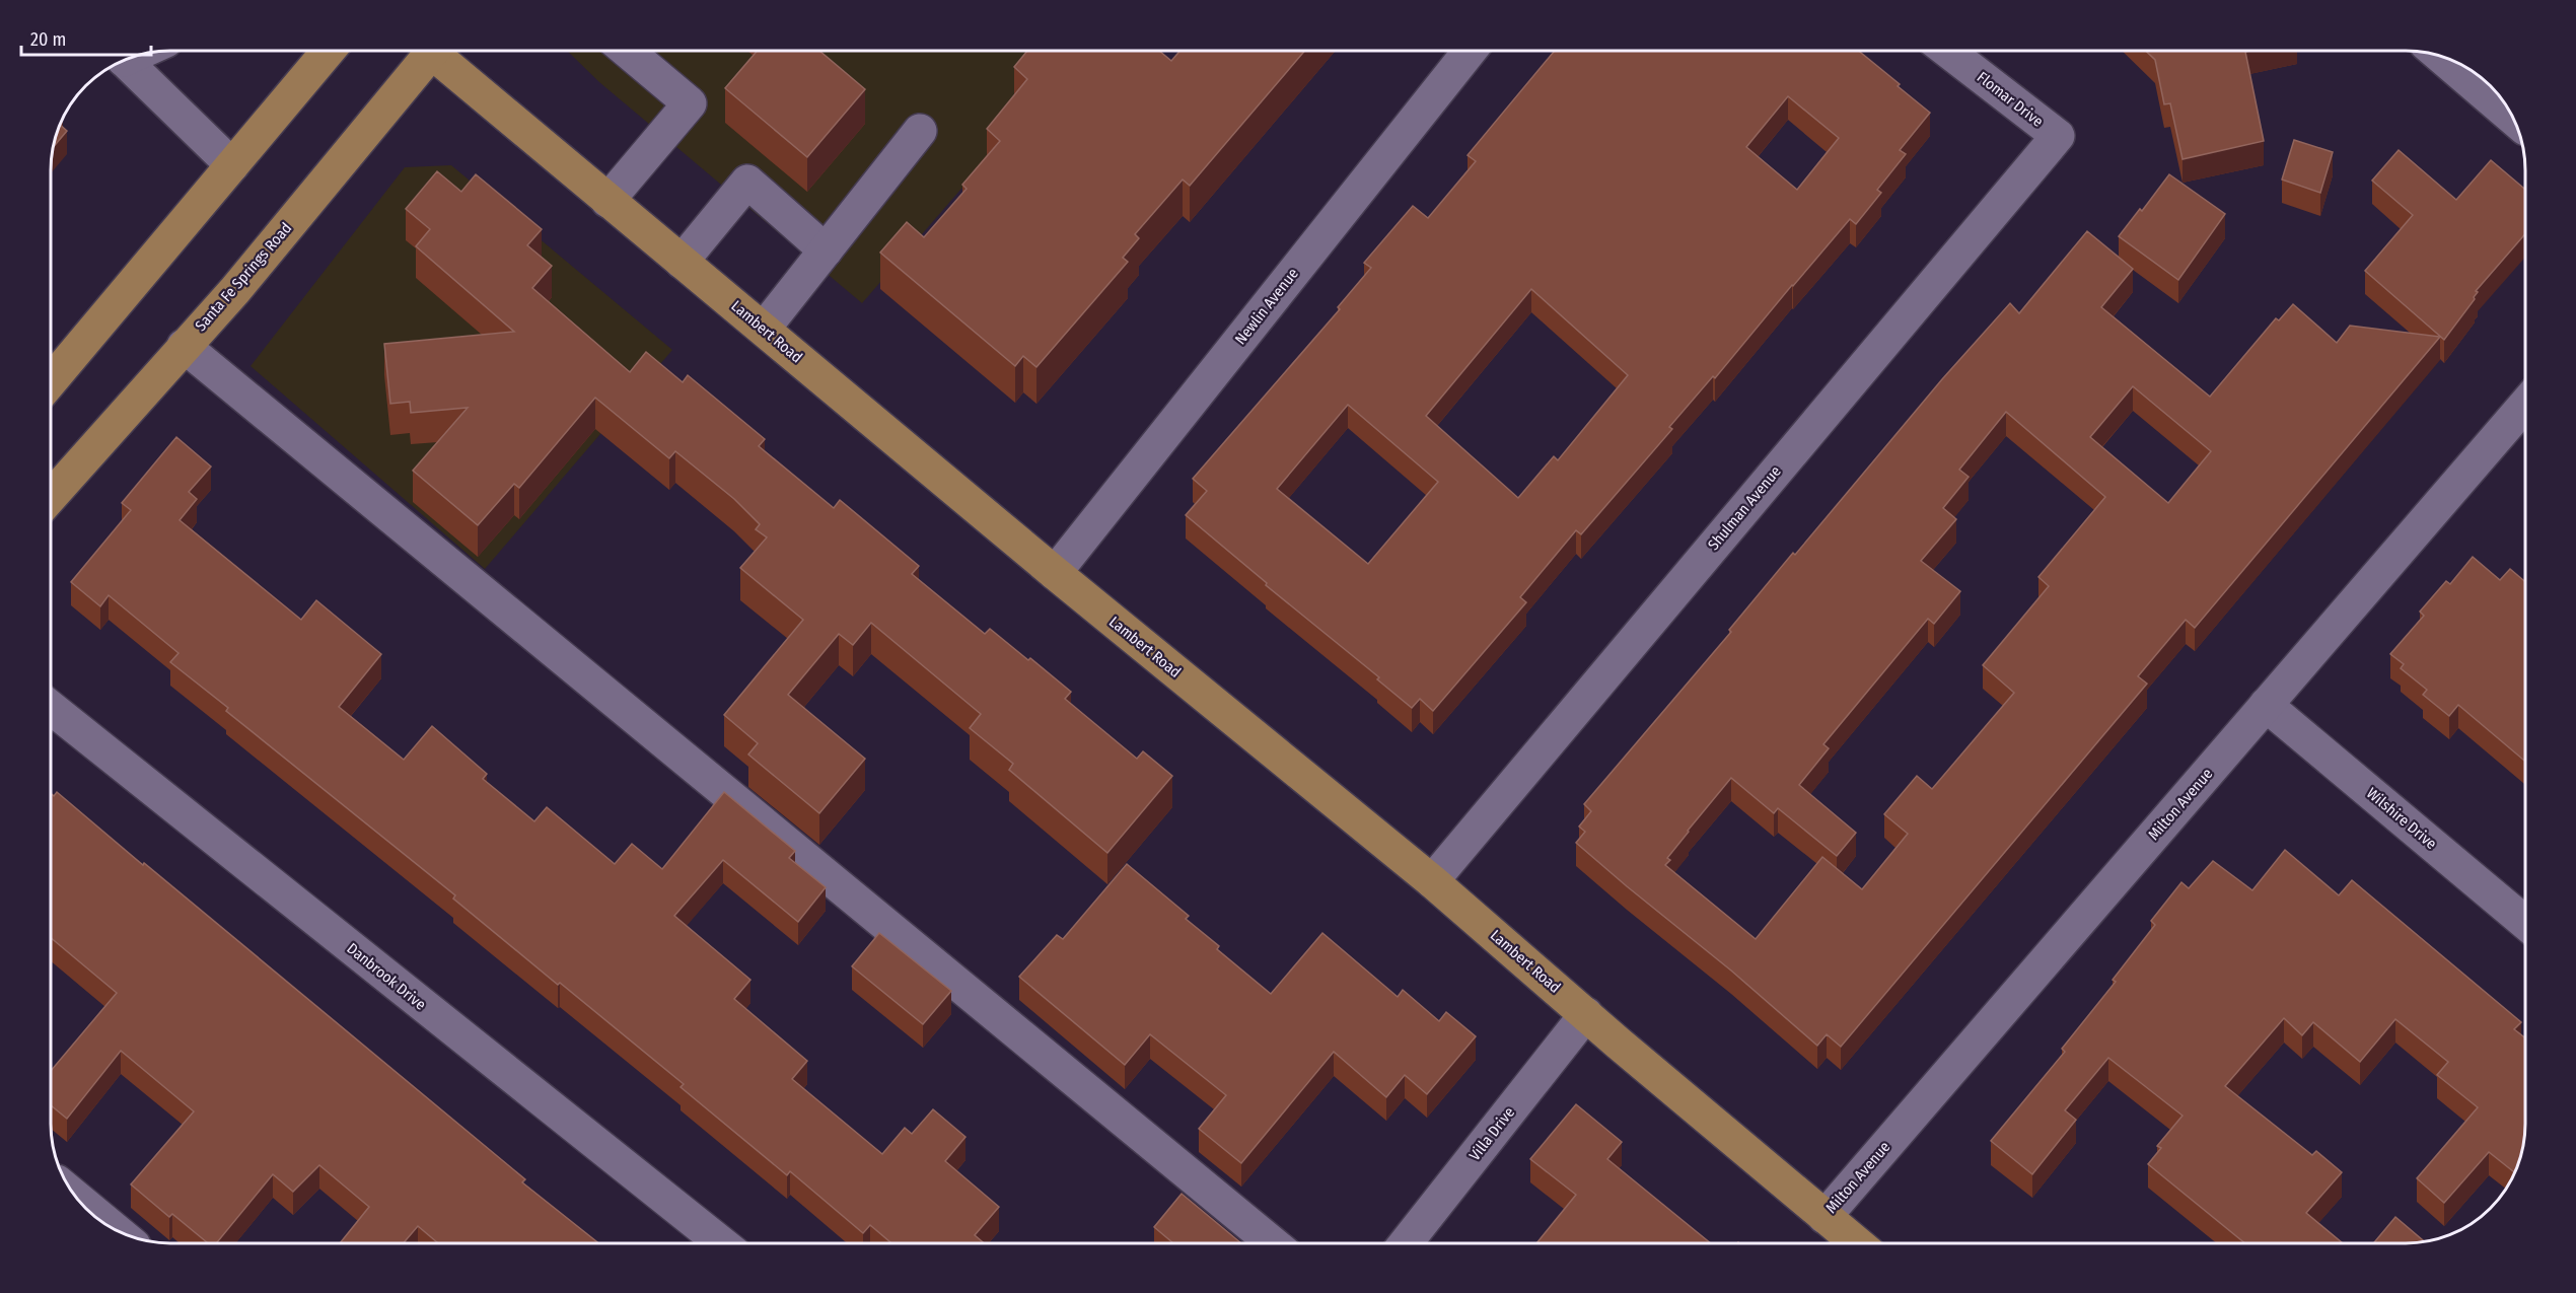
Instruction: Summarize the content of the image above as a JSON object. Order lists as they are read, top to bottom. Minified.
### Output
{"streets":{"main road":["Santa Fe Springs Road","Lambert Road"],"street":["Flomar Drive","Newlin Avenue","Shulman Avenue","Milton Avenue","Wilshire Drive","Danbrook Drive","Villa Drive"]},"crossings":[["Flomar Drive","Shulman Avenue"],["Newlin Avenue","Lambert Road"],["Lambert Road","Shulman Avenue"],["Lambert Road","Milton Avenue"],["Lambert Road","Villa Drive"],["Milton Avenue","Wilshire Drive"]],"scale_bar":"20 m"}
